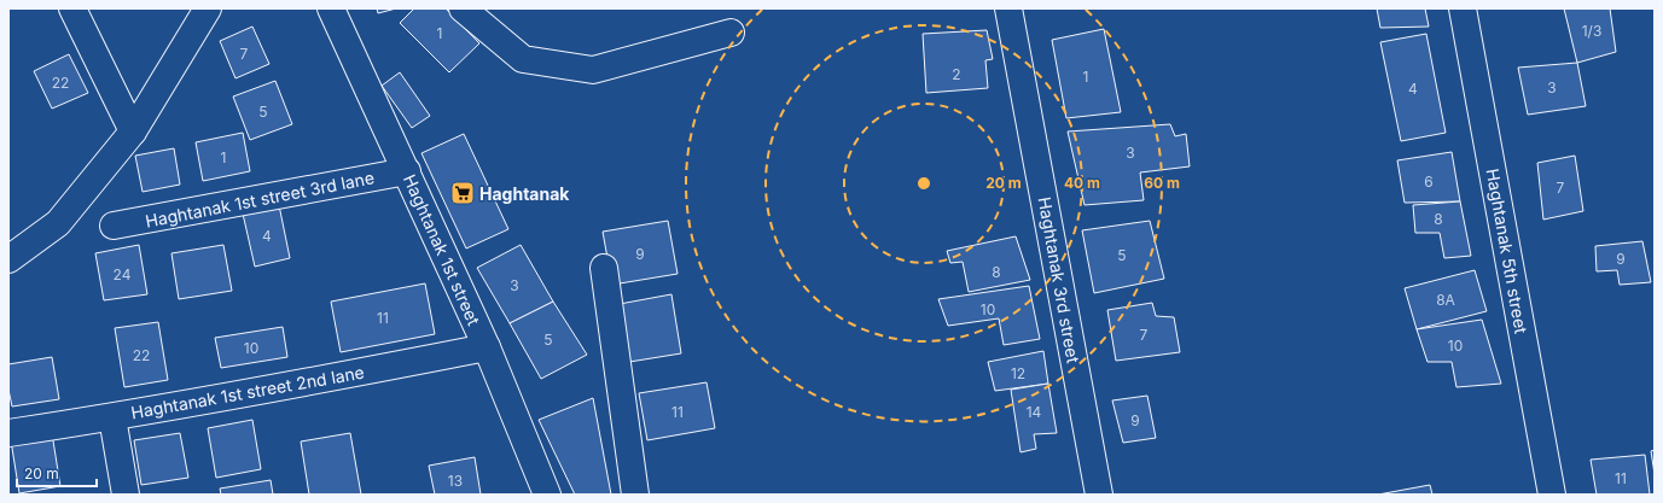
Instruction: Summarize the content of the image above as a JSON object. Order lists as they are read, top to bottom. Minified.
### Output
{"streets":{"street":["Haghtanak 1st street 3rd lane","Haghtanak 1st street","Haghtanak 5th street","Haghtanak 3rd street","Haghtanak 1st street 2nd lane"]},"crossings":[["Haghtanak 1st street 3rd lane","Haghtanak 1st street"],["Haghtanak 1st street","Haghtanak 1st street 2nd lane"]],"places":{"supermarket":["Haghtanak"]},"house_numbers":["1/3","1","7","2","1","22","3","4","5","3","1","6","7","8","4","9","5","9","8","24","3","8А","10","11","7","5","10","10","22","12","11","14","9","11","13"],"scale_bar":"20 m","rings":["20 m","40 m","60 m"]}
